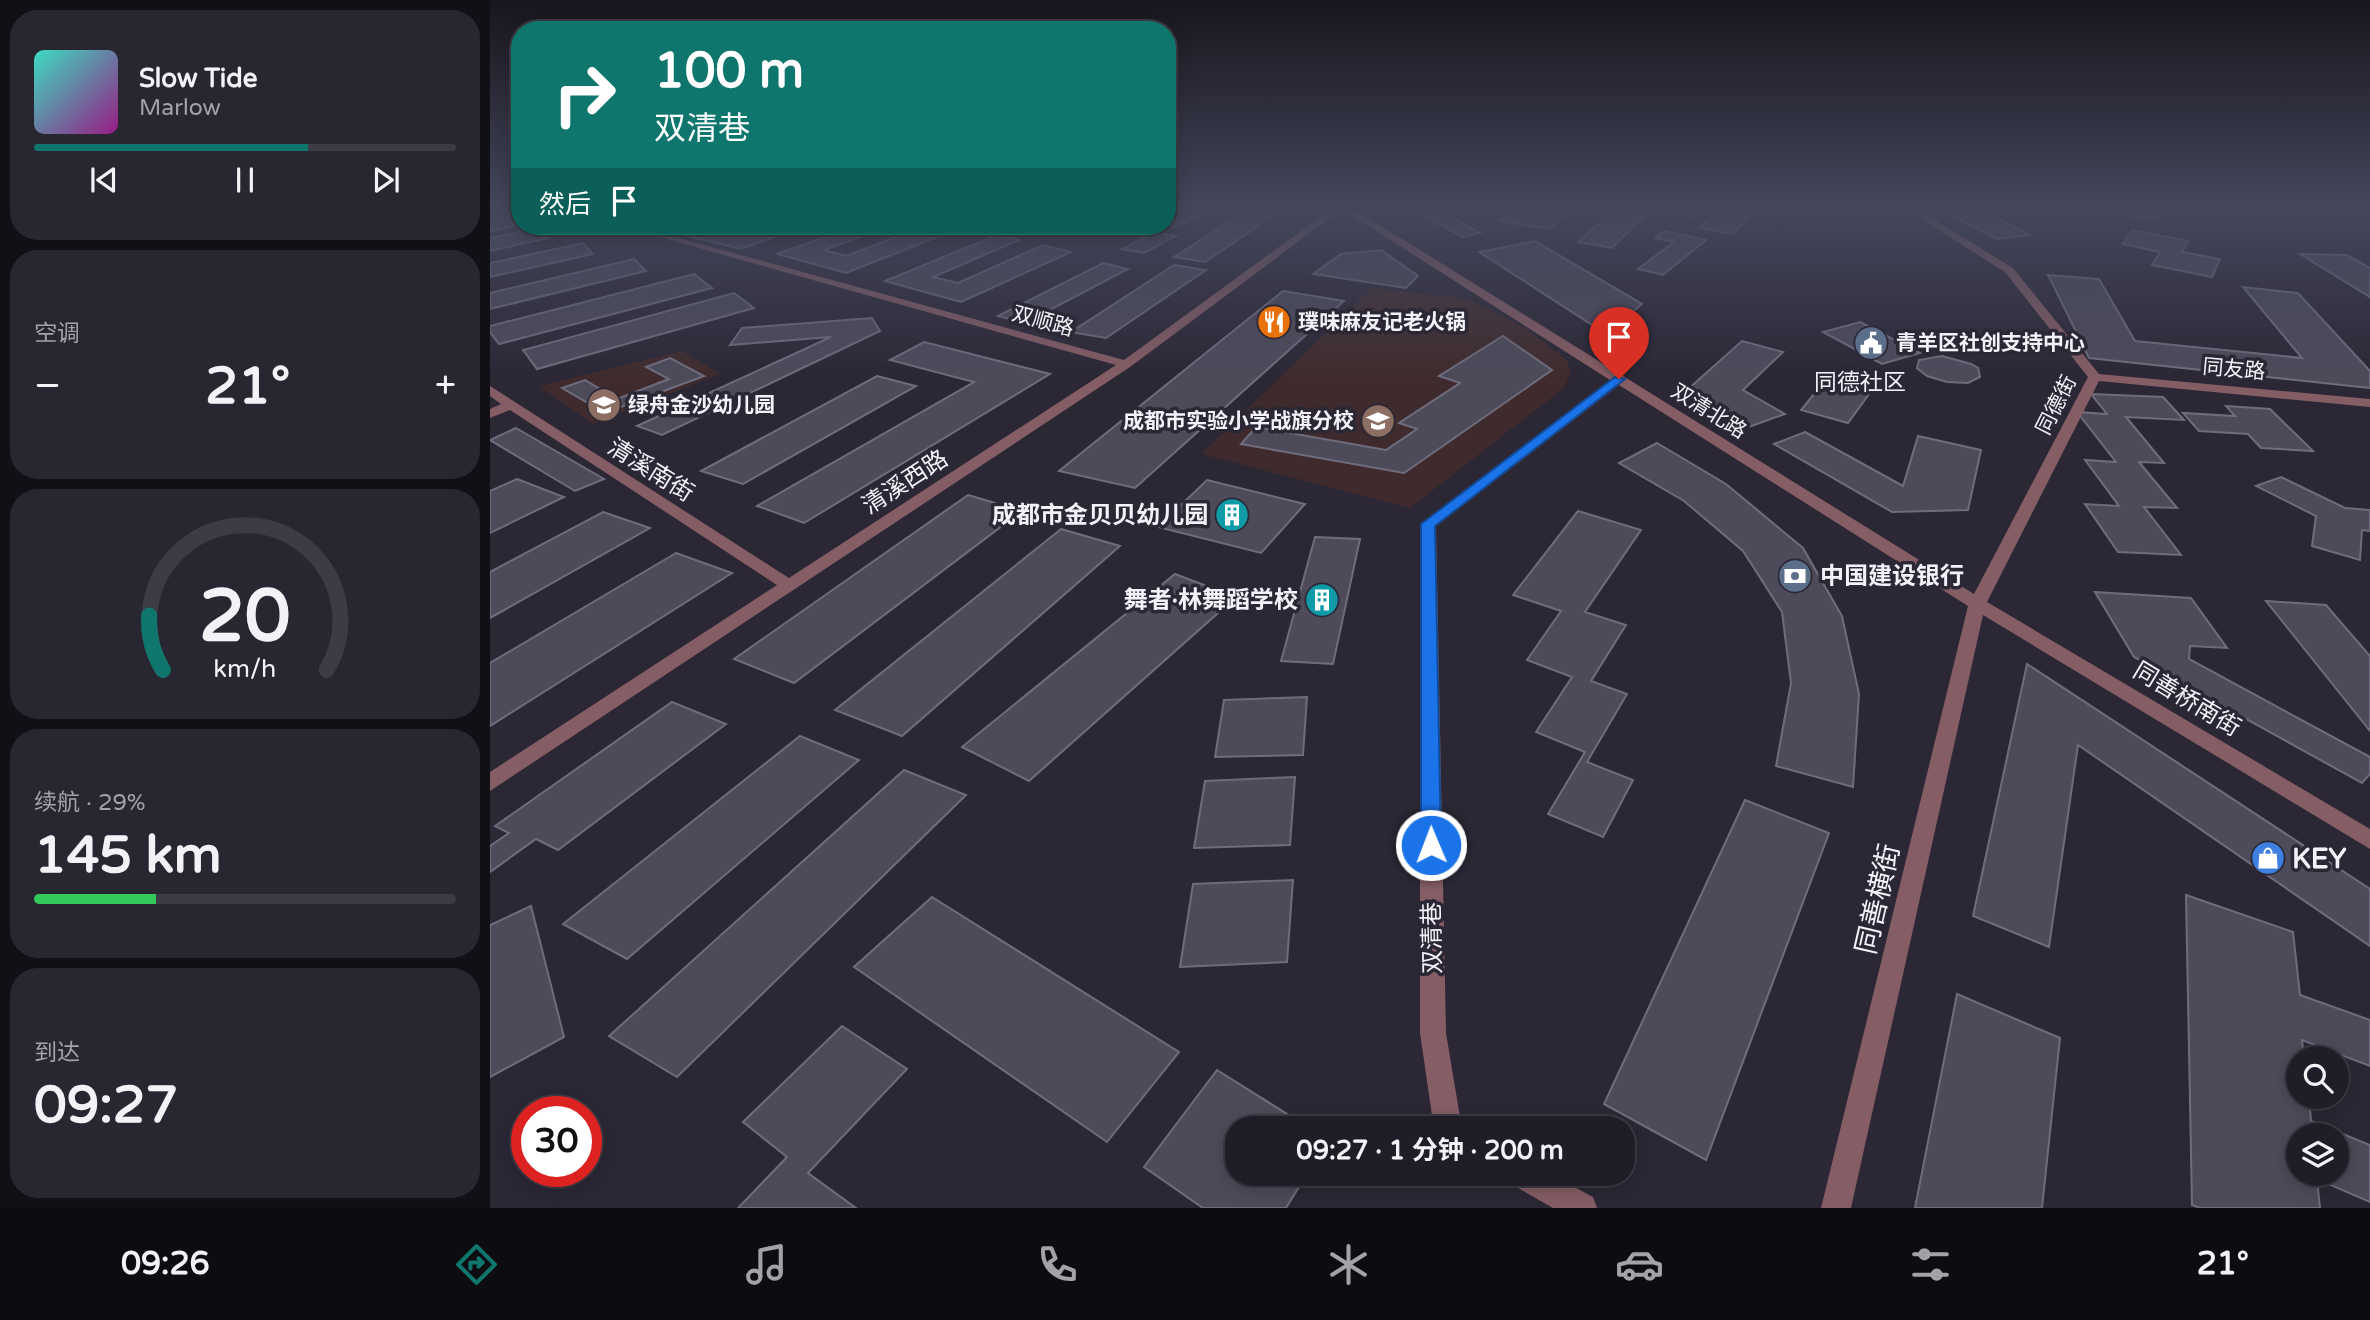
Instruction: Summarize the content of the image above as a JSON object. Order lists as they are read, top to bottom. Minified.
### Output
{"streets":{"street":["双顺路","同友路","同德街","双清北路","清溪南街","清溪西路","同善桥南街","同善横街","双清巷"]},"crossings":[["双顺路","清溪西路"],["同友路","同德街"],["同德街","双清北路"],["同德街","同善桥南街"],["同德街","同善横街"],["双清北路","同善桥南街"],["双清北路","同善横街"],["双清北路","双清巷"],["清溪南街","清溪西路"],["同善桥南街","同善横街"]],"districts":["同德社区"],"places":{"restaurant":["璞味麻友记老火锅"],"public building":["青羊区社创支持中心"],"school or university":["绿舟金沙幼儿园","成都市实验小学战旗分校"],"building":["成都市金贝贝幼儿园","舞者·林舞蹈学校"],"bank":["中国建设银行"],"shop":["KEY"]},"page":{"turn":["100 m","双清巷"],"song":["Slow Tide","Marlow"],"then":"然后","tile":["空调",["续航 · 29%","145 km"],["到达","09:27"]],"heat":["−","21°","+"],"limit":"30","trip":"09:27 · 1 分钟 · 200 m","tabs":["09:26","21°"],"gauge":["20","km/h"]}}
